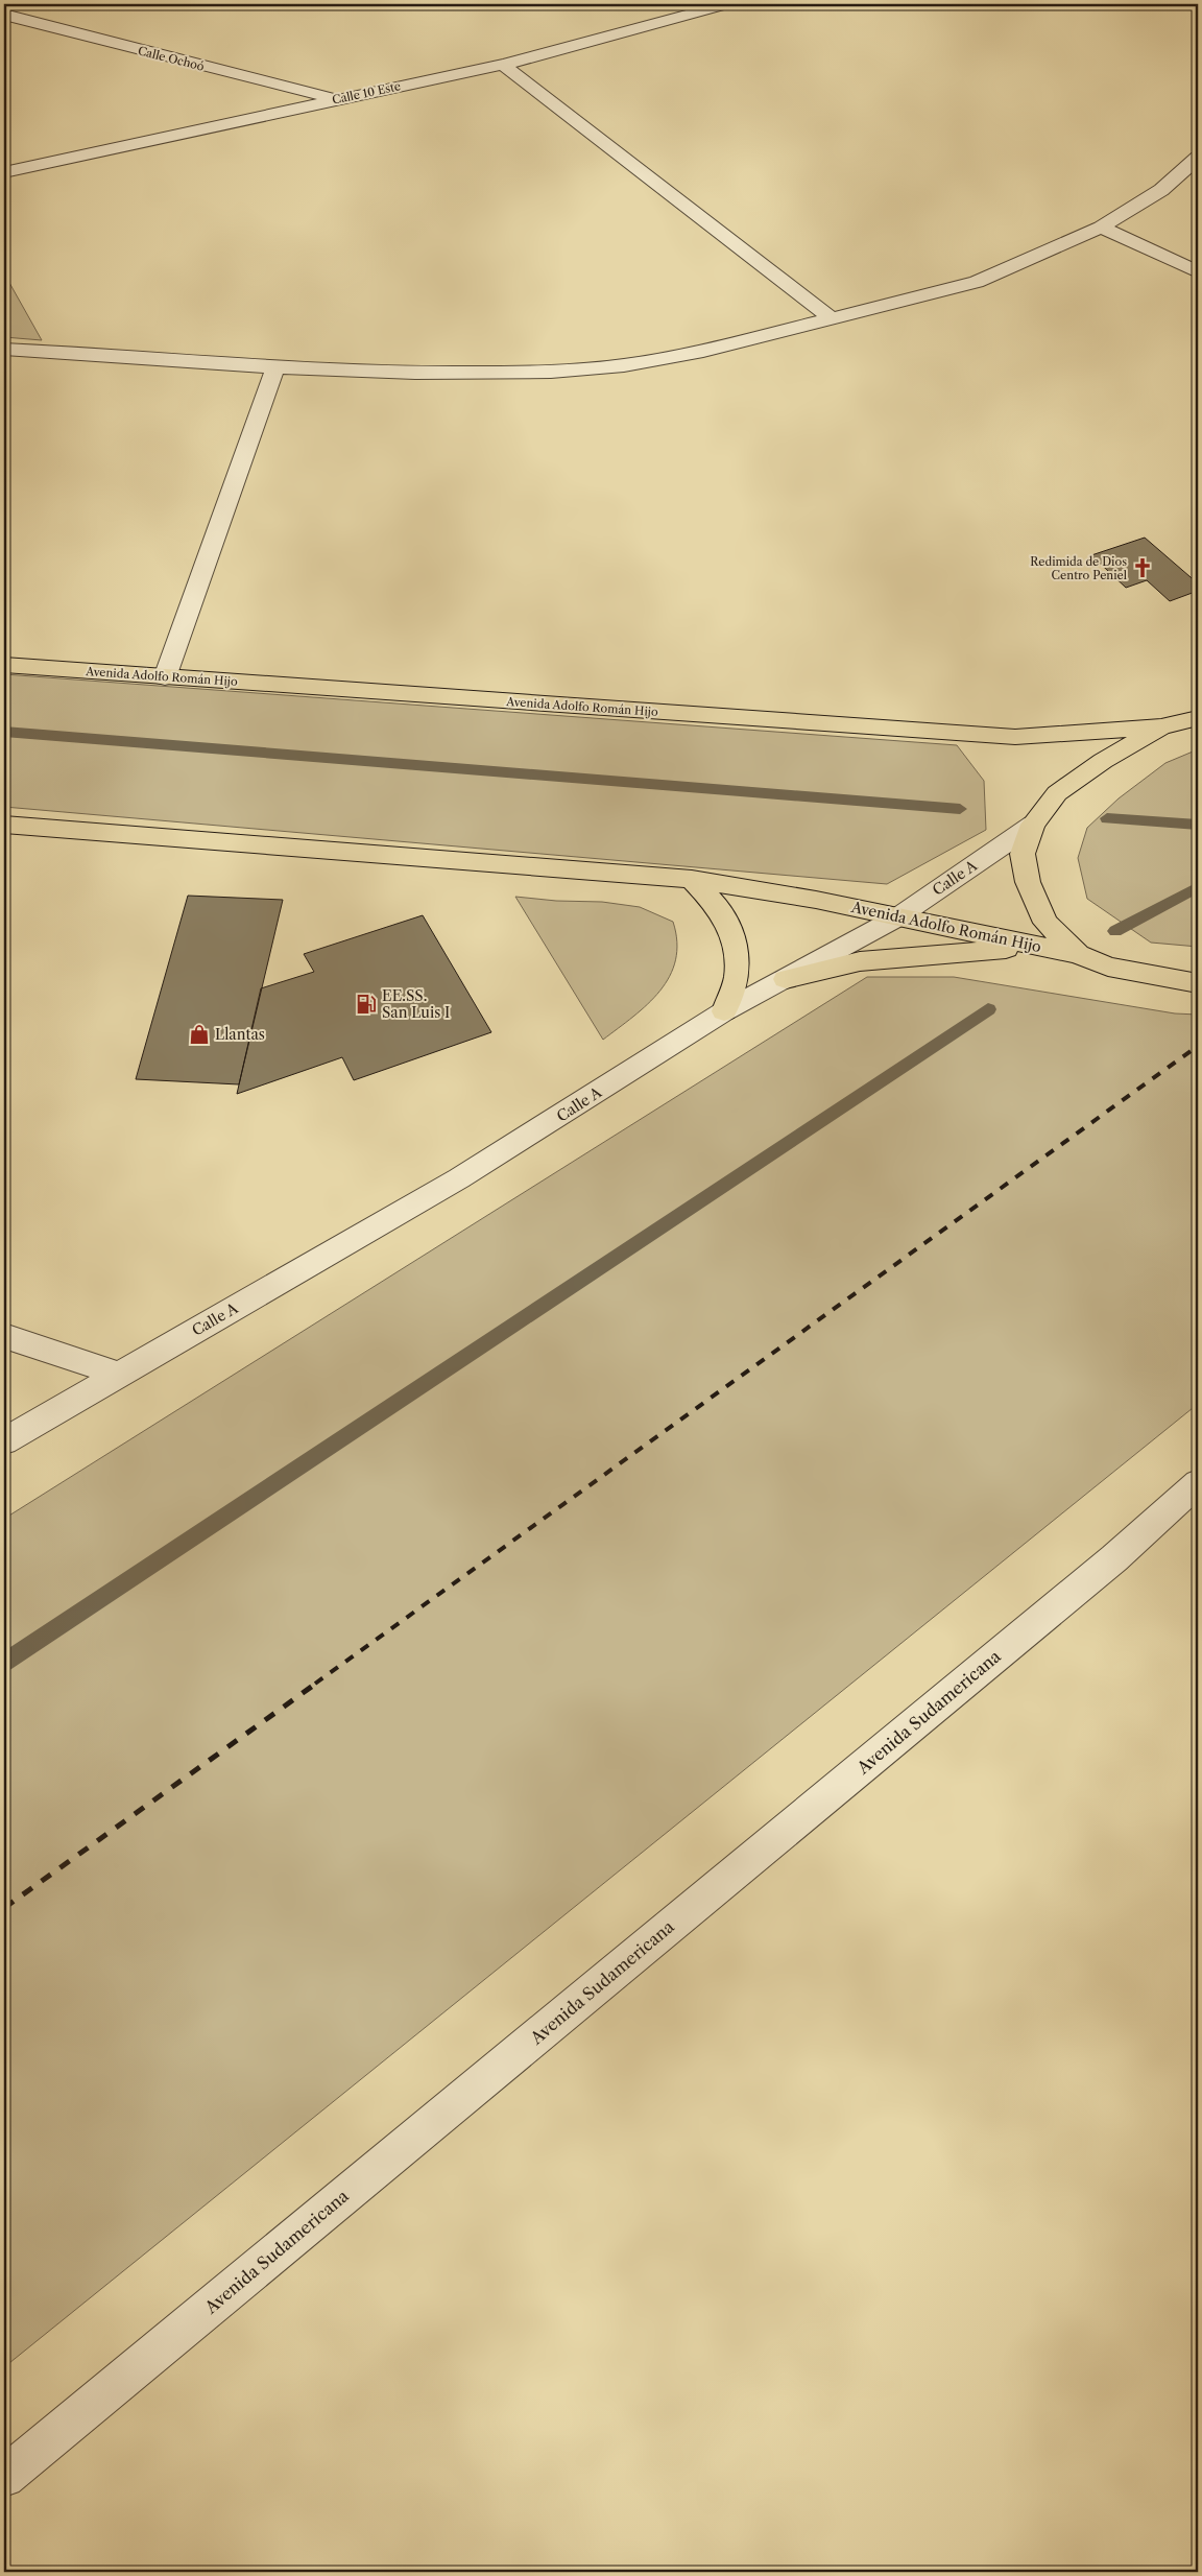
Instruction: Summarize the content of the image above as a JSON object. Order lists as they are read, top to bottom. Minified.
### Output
{"streets":{"main road":["Avenida Adolfo Román Hijo"],"street":["Calle Ochoó","Calle 10 Este","Calle A","Avenida Sudamericana"]},"crossings":[["Calle Ochoó","Calle 10 Este"],["Avenida Adolfo Román Hijo","Calle A"]],"places":{"church":["Redimida de Dios Centro Peniel"],"fuel station":["EE.SS. San Luis I"],"shop":["Llantas"]}}
